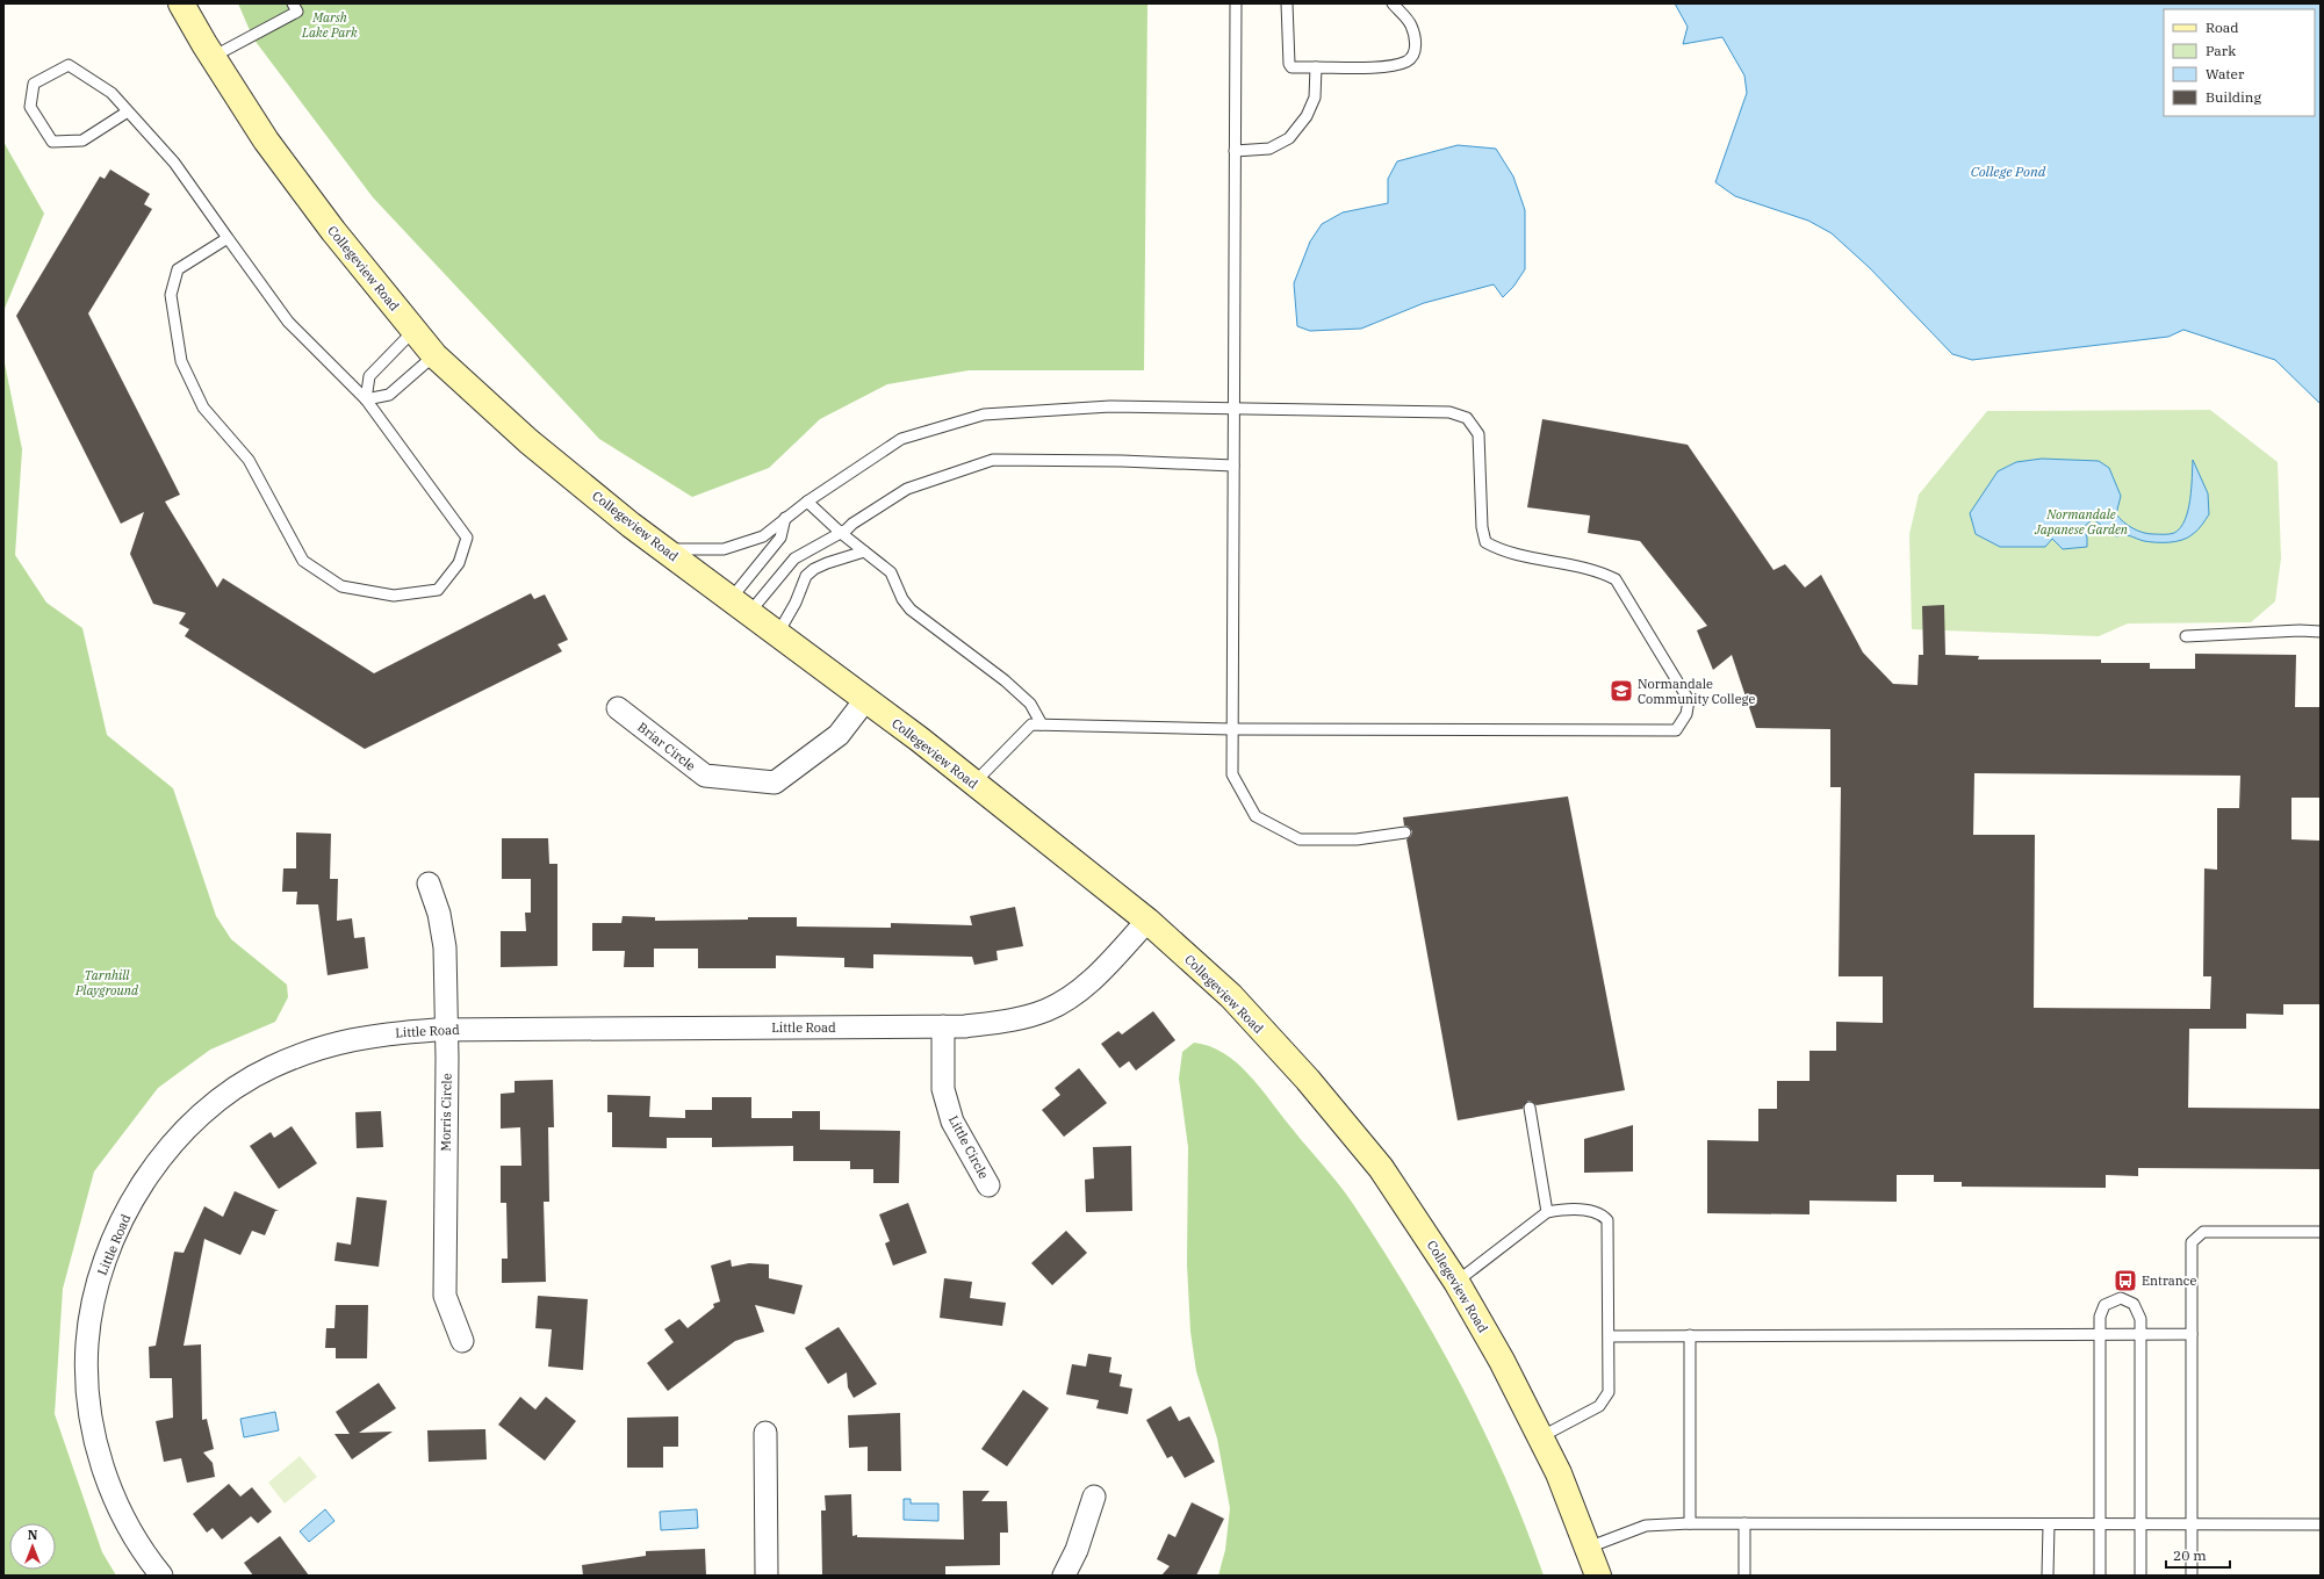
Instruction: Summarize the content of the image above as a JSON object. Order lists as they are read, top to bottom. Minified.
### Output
{"streets":{"street":["Collegeview Road","Briar Circle","Little Road","Morris Circle","Little Circle"]},"crossings":[["Collegeview Road","Briar Circle"],["Collegeview Road","Little Road"],["Little Road","Morris Circle"],["Little Road","Little Circle"]],"water":["College Pond"],"parks":["Marsh Lake Park","Normandale Japanese Garden","Tarnhill Playground"],"places":{"school or university":["Normandale Community College"],"bus stop":["Entrance"]},"legend":["Road","Park","Water","Building"],"scale_bar":"20 m","north":"top"}
